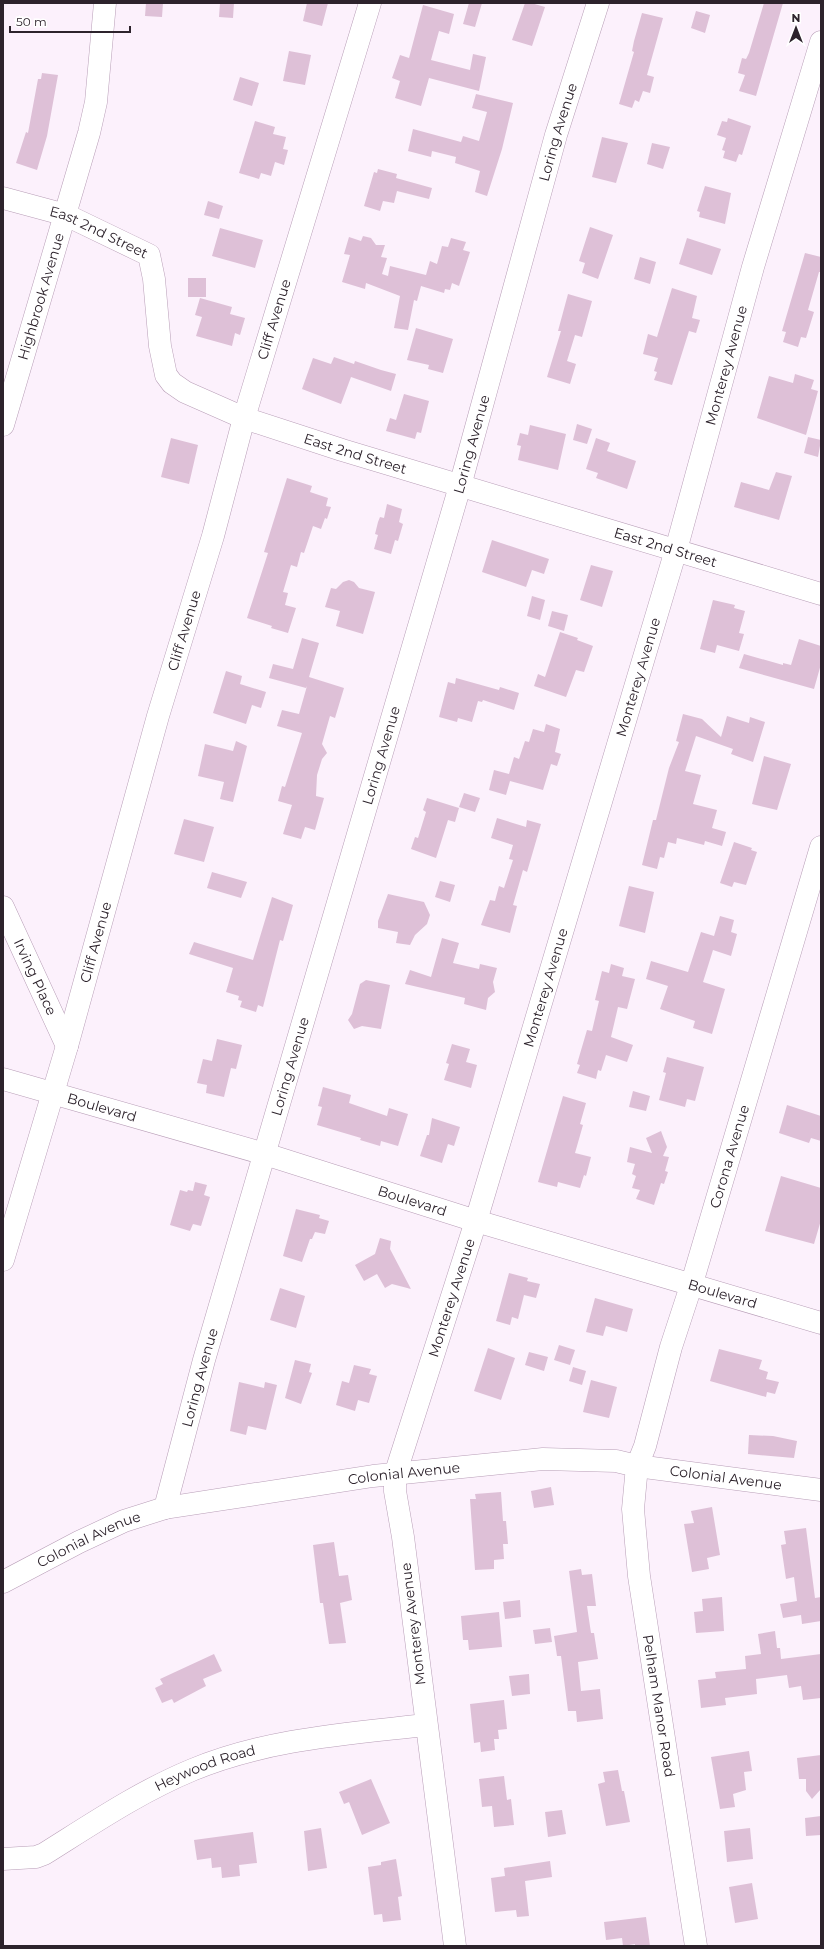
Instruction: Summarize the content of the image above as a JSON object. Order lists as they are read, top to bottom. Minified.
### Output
{"streets":{"street":["Loring Avenue","East 2nd Street","Highbrook Avenue","Cliff Avenue","Monterey Avenue","Irving Place","Boulevard","Corona Avenue","Colonial Avenue","Pelham Manor Road","Heywood Road"]},"crossings":[["Loring Avenue","East 2nd Street"],["Loring Avenue","Boulevard"],["Loring Avenue","Colonial Avenue"],["East 2nd Street","Highbrook Avenue"],["East 2nd Street","Cliff Avenue"],["East 2nd Street","Monterey Avenue"],["Cliff Avenue","Irving Place"],["Cliff Avenue","Boulevard"],["Monterey Avenue","Boulevard"],["Monterey Avenue","Colonial Avenue"],["Monterey Avenue","Heywood Road"],["Boulevard","Corona Avenue"],["Corona Avenue","Colonial Avenue"],["Corona Avenue","Pelham Manor Road"],["Colonial Avenue","Pelham Manor Road"]],"scale_bar":"50 m","north":"top"}
